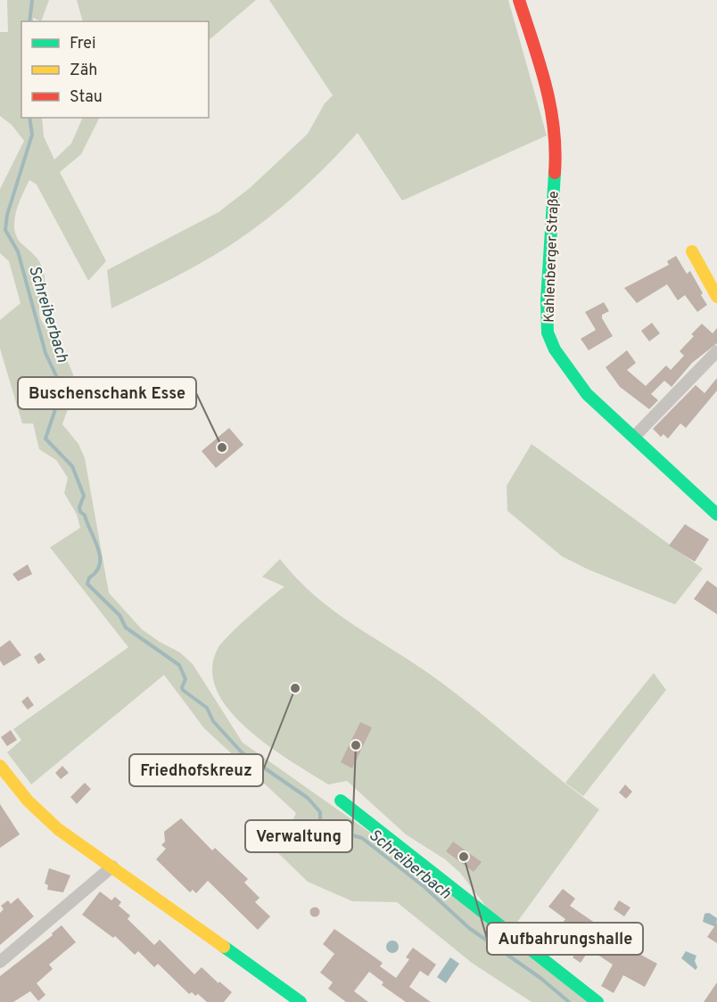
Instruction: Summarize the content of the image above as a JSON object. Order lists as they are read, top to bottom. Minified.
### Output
{"streets":{"street":["Kahlenberger Straße"]},"water":["Schreiberbach"],"places":["Buschenschank Esse","Friedhofskreuz","Verwaltung","Aufbahrungshalle"],"legend":["Frei","Zäh","Stau"]}
